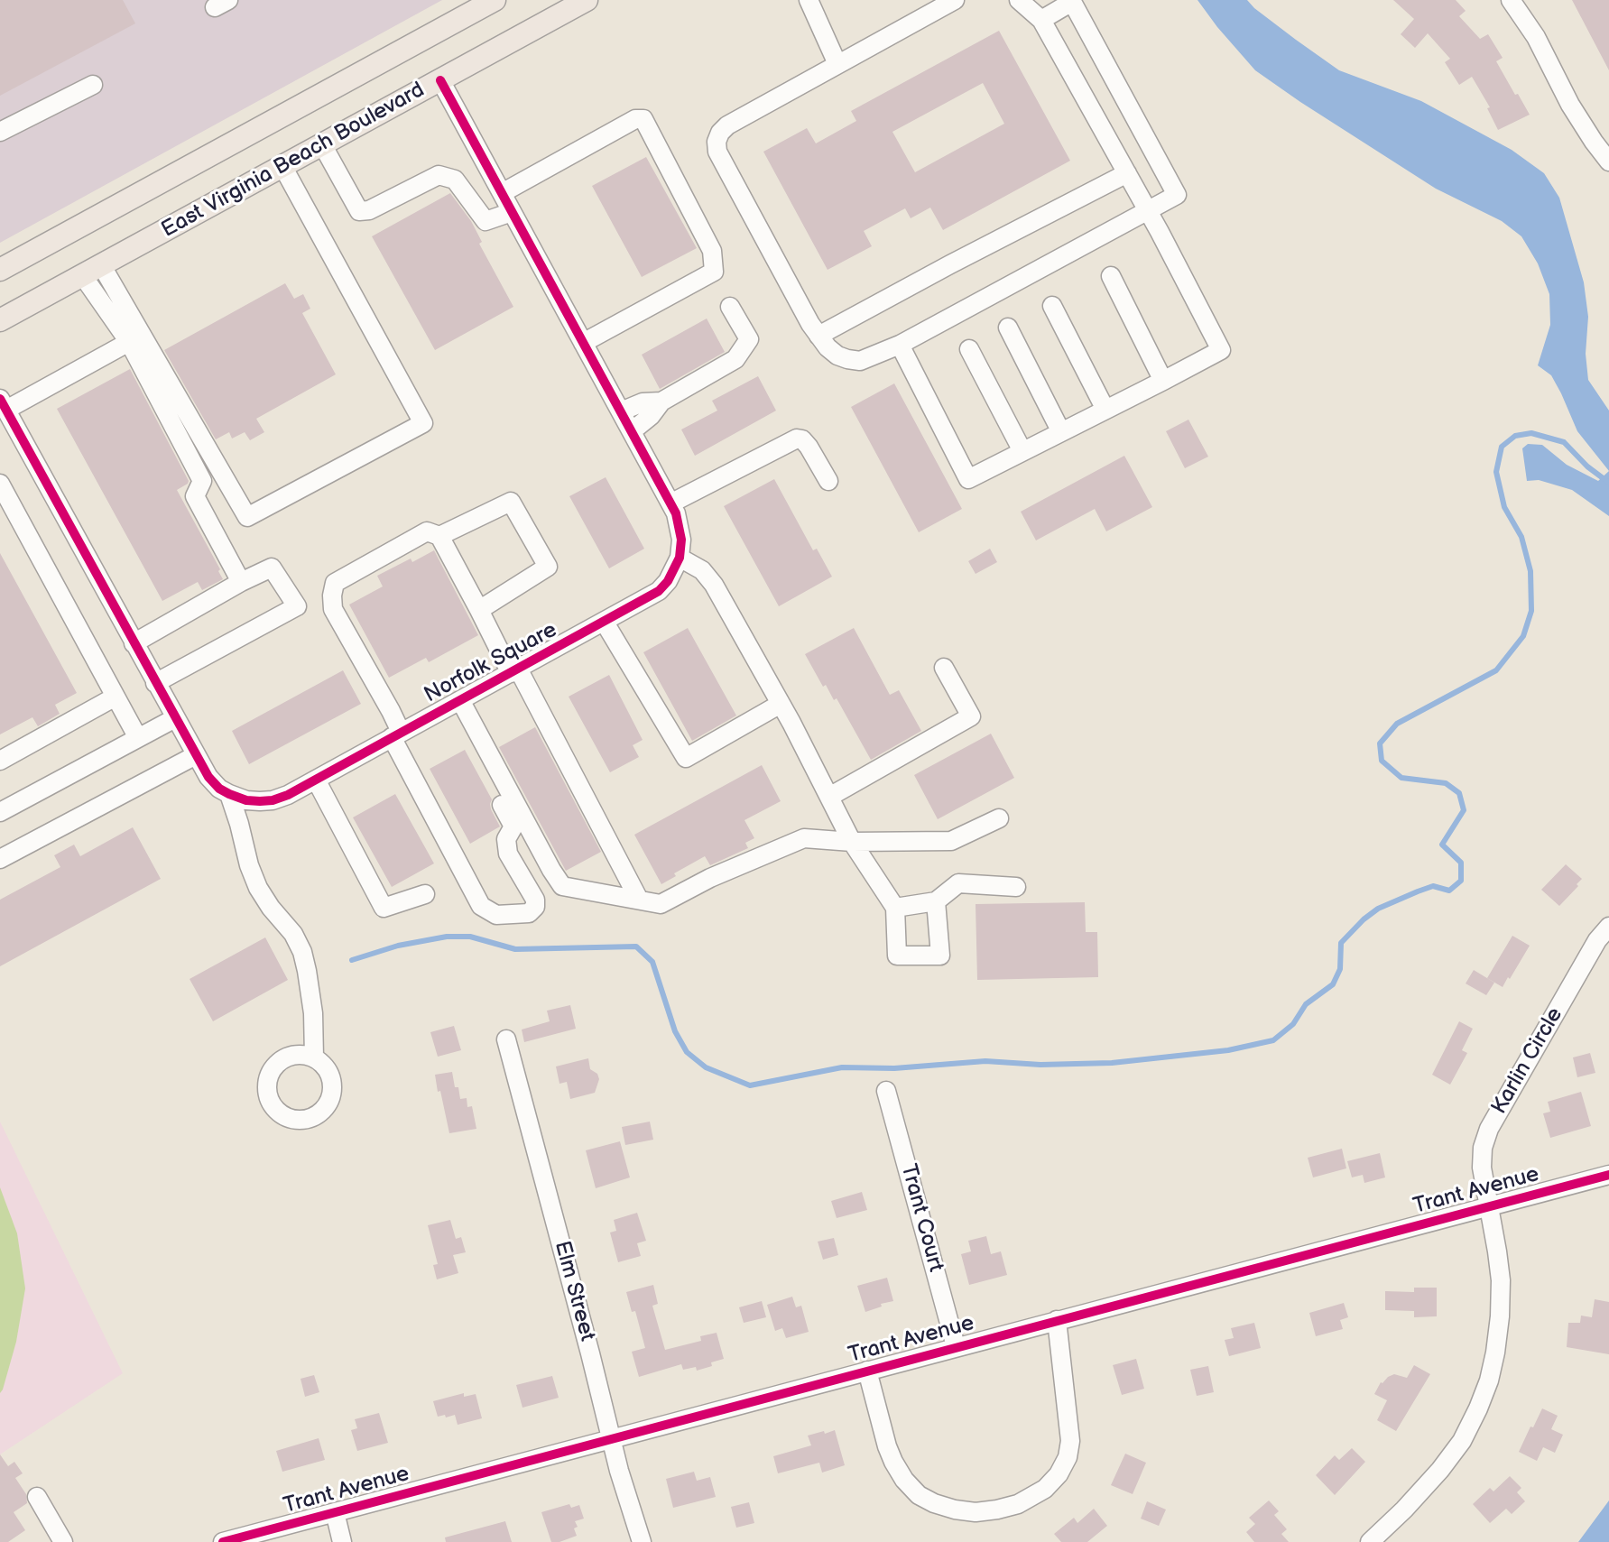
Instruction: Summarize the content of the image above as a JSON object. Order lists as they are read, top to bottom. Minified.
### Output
{"streets":{"main road":["East Virginia Beach Boulevard"],"street":["Norfolk Square","Karlin Circle","Trant Avenue","Trant Court","Elm Street"]},"crossings":[["Karlin Circle","Trant Avenue"],["Trant Avenue","Trant Court"],["Trant Avenue","Elm Street"]]}
